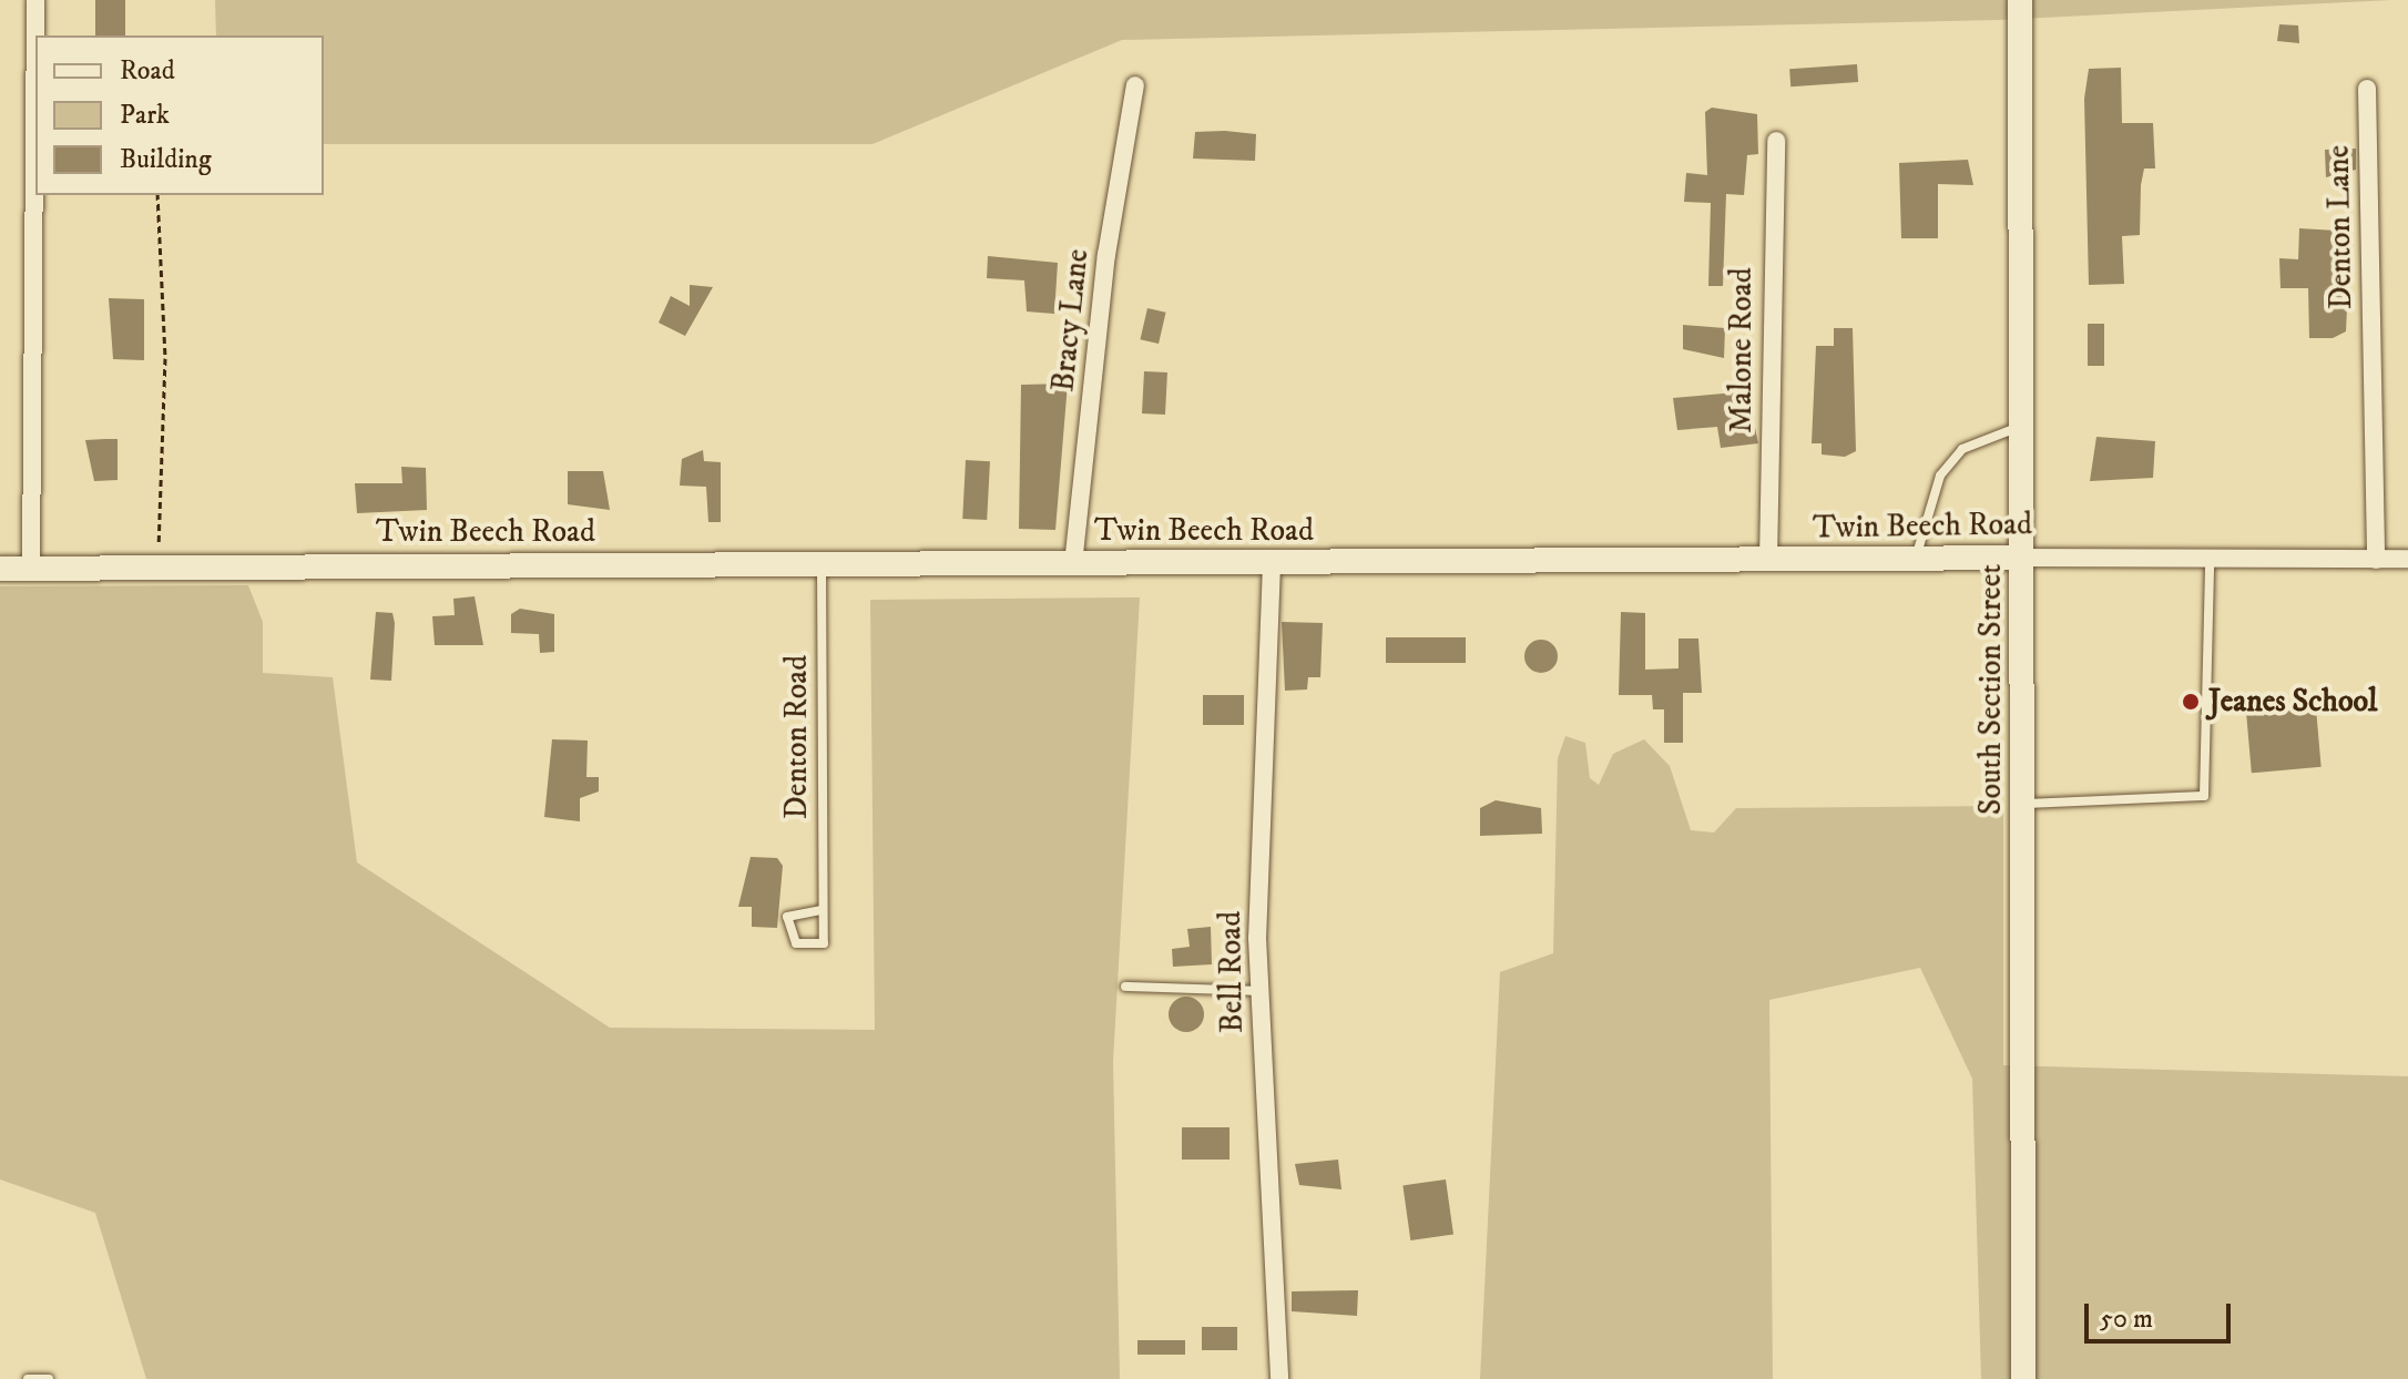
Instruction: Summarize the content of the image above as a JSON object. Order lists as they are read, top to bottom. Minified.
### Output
{"streets":{"street":["Denton Lane","Bracy Lane","Malone Road","Twin Beech Road","South Section Street","Bell Road"],"lane":["Denton Road"]},"crossings":[["Denton Lane","Twin Beech Road"],["Bracy Lane","Twin Beech Road"],["Malone Road","Twin Beech Road"],["Twin Beech Road","South Section Street"],["Twin Beech Road","Denton Road"],["Twin Beech Road","Bell Road"]],"places":["Jeanes School"],"legend":["Road","Park","Building"],"scale_bar":"50 m"}
